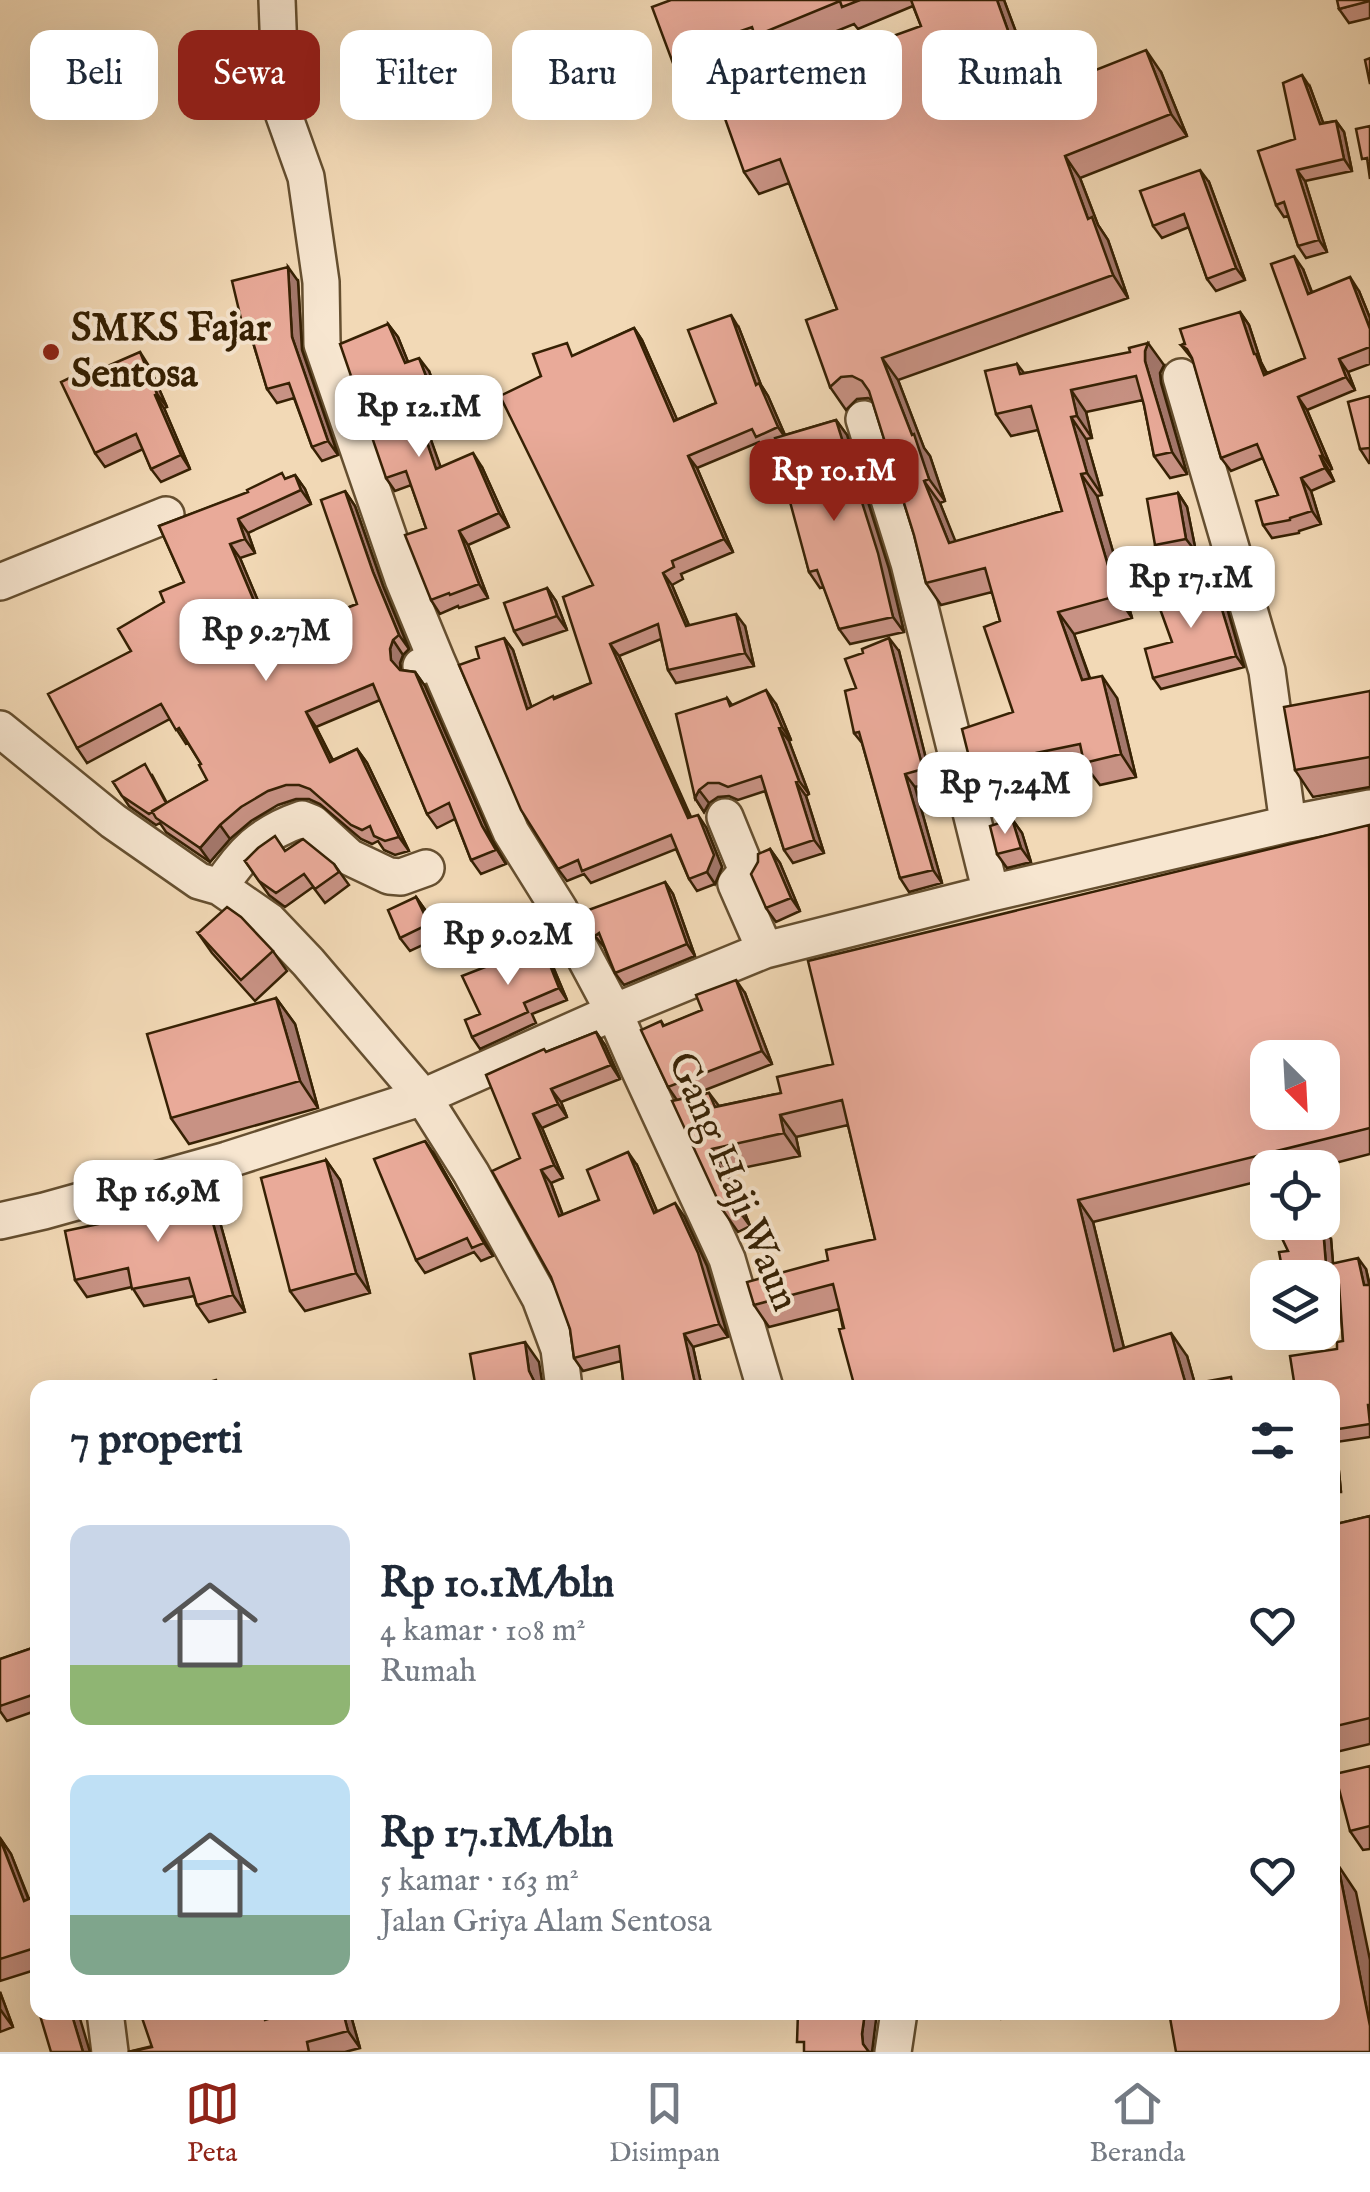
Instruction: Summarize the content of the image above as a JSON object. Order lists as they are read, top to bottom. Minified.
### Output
{"streets":{"street":["Gang Haji Waun"]},"places":["SMKS Fajar Sentosa"],"north":"bottom right","page":{"chip":["Beli","Sewa","Filter","Baru","Apartemen","Rumah"],"price":["Rp 12.1M","Rp 10.1M","Rp 17.1M","Rp 9.27M","Rp 7.24M","Rp 9.02M","Rp 16.9M"],"heading":"7 properti","list":[{"name":"Rp 10.1M/bln","note":"4 kamar · 108 m² · Rumah"},{"name":"Rp 17.1M/bln","note":"5 kamar · 163 m² · Jalan Griya Alam Sentosa"}],"tabs":["Peta","Disimpan","Beranda"]}}
